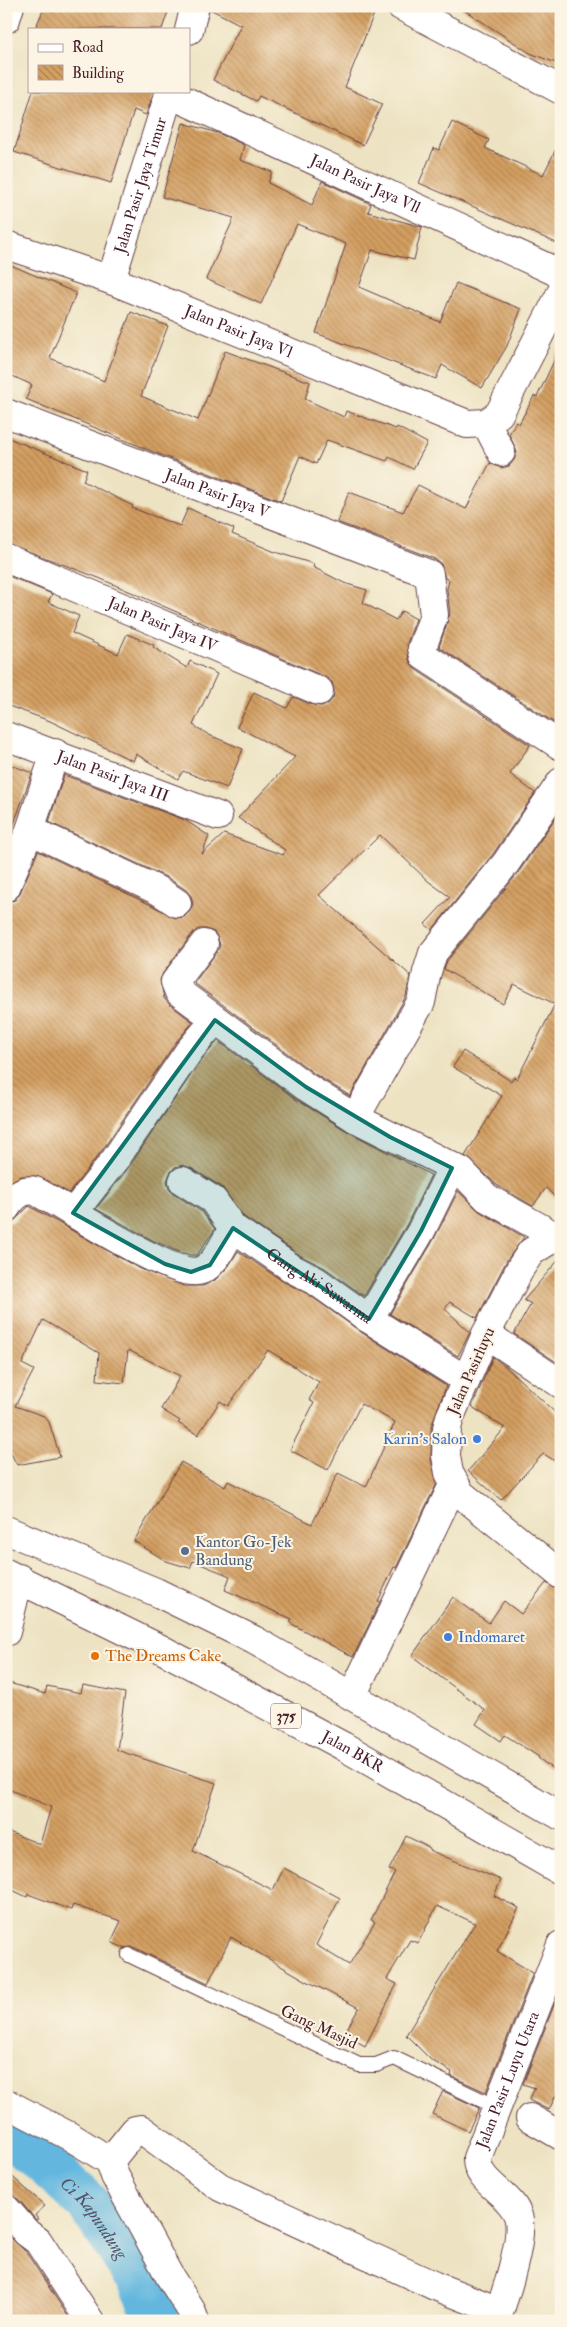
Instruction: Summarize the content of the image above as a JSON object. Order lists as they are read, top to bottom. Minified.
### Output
{"streets":{"street":["Jalan Pasir Jaya Vll","Jalan Pasir Jaya Timur","Jalan Pasir Jaya Vl","Jalan Pasir Jaya V","Jalan Pasir Jaya IV","Jalan Pasir Jaya III","Gang Aki Suwarma","Jalan Pasirluyu","375","Jalan BKR","Jalan Pasir Luyu Utara"],"lane":["Gang Masjid"]},"crossings":[["Jalan Pasir Jaya Vll","Jalan Pasir Jaya Timur"],["Jalan Pasir Jaya Timur","Jalan Pasir Jaya Vl"],["Gang Aki Suwarma","Jalan Pasirluyu"],["Gang Masjid","Jalan Pasir Luyu Utara"]],"water":["Ci Kapundung"],"places":["Karin's Salon","Kantor Go-Jek Bandung","Indomaret","The Dreams Cake"],"legend":["Road","Building"]}
